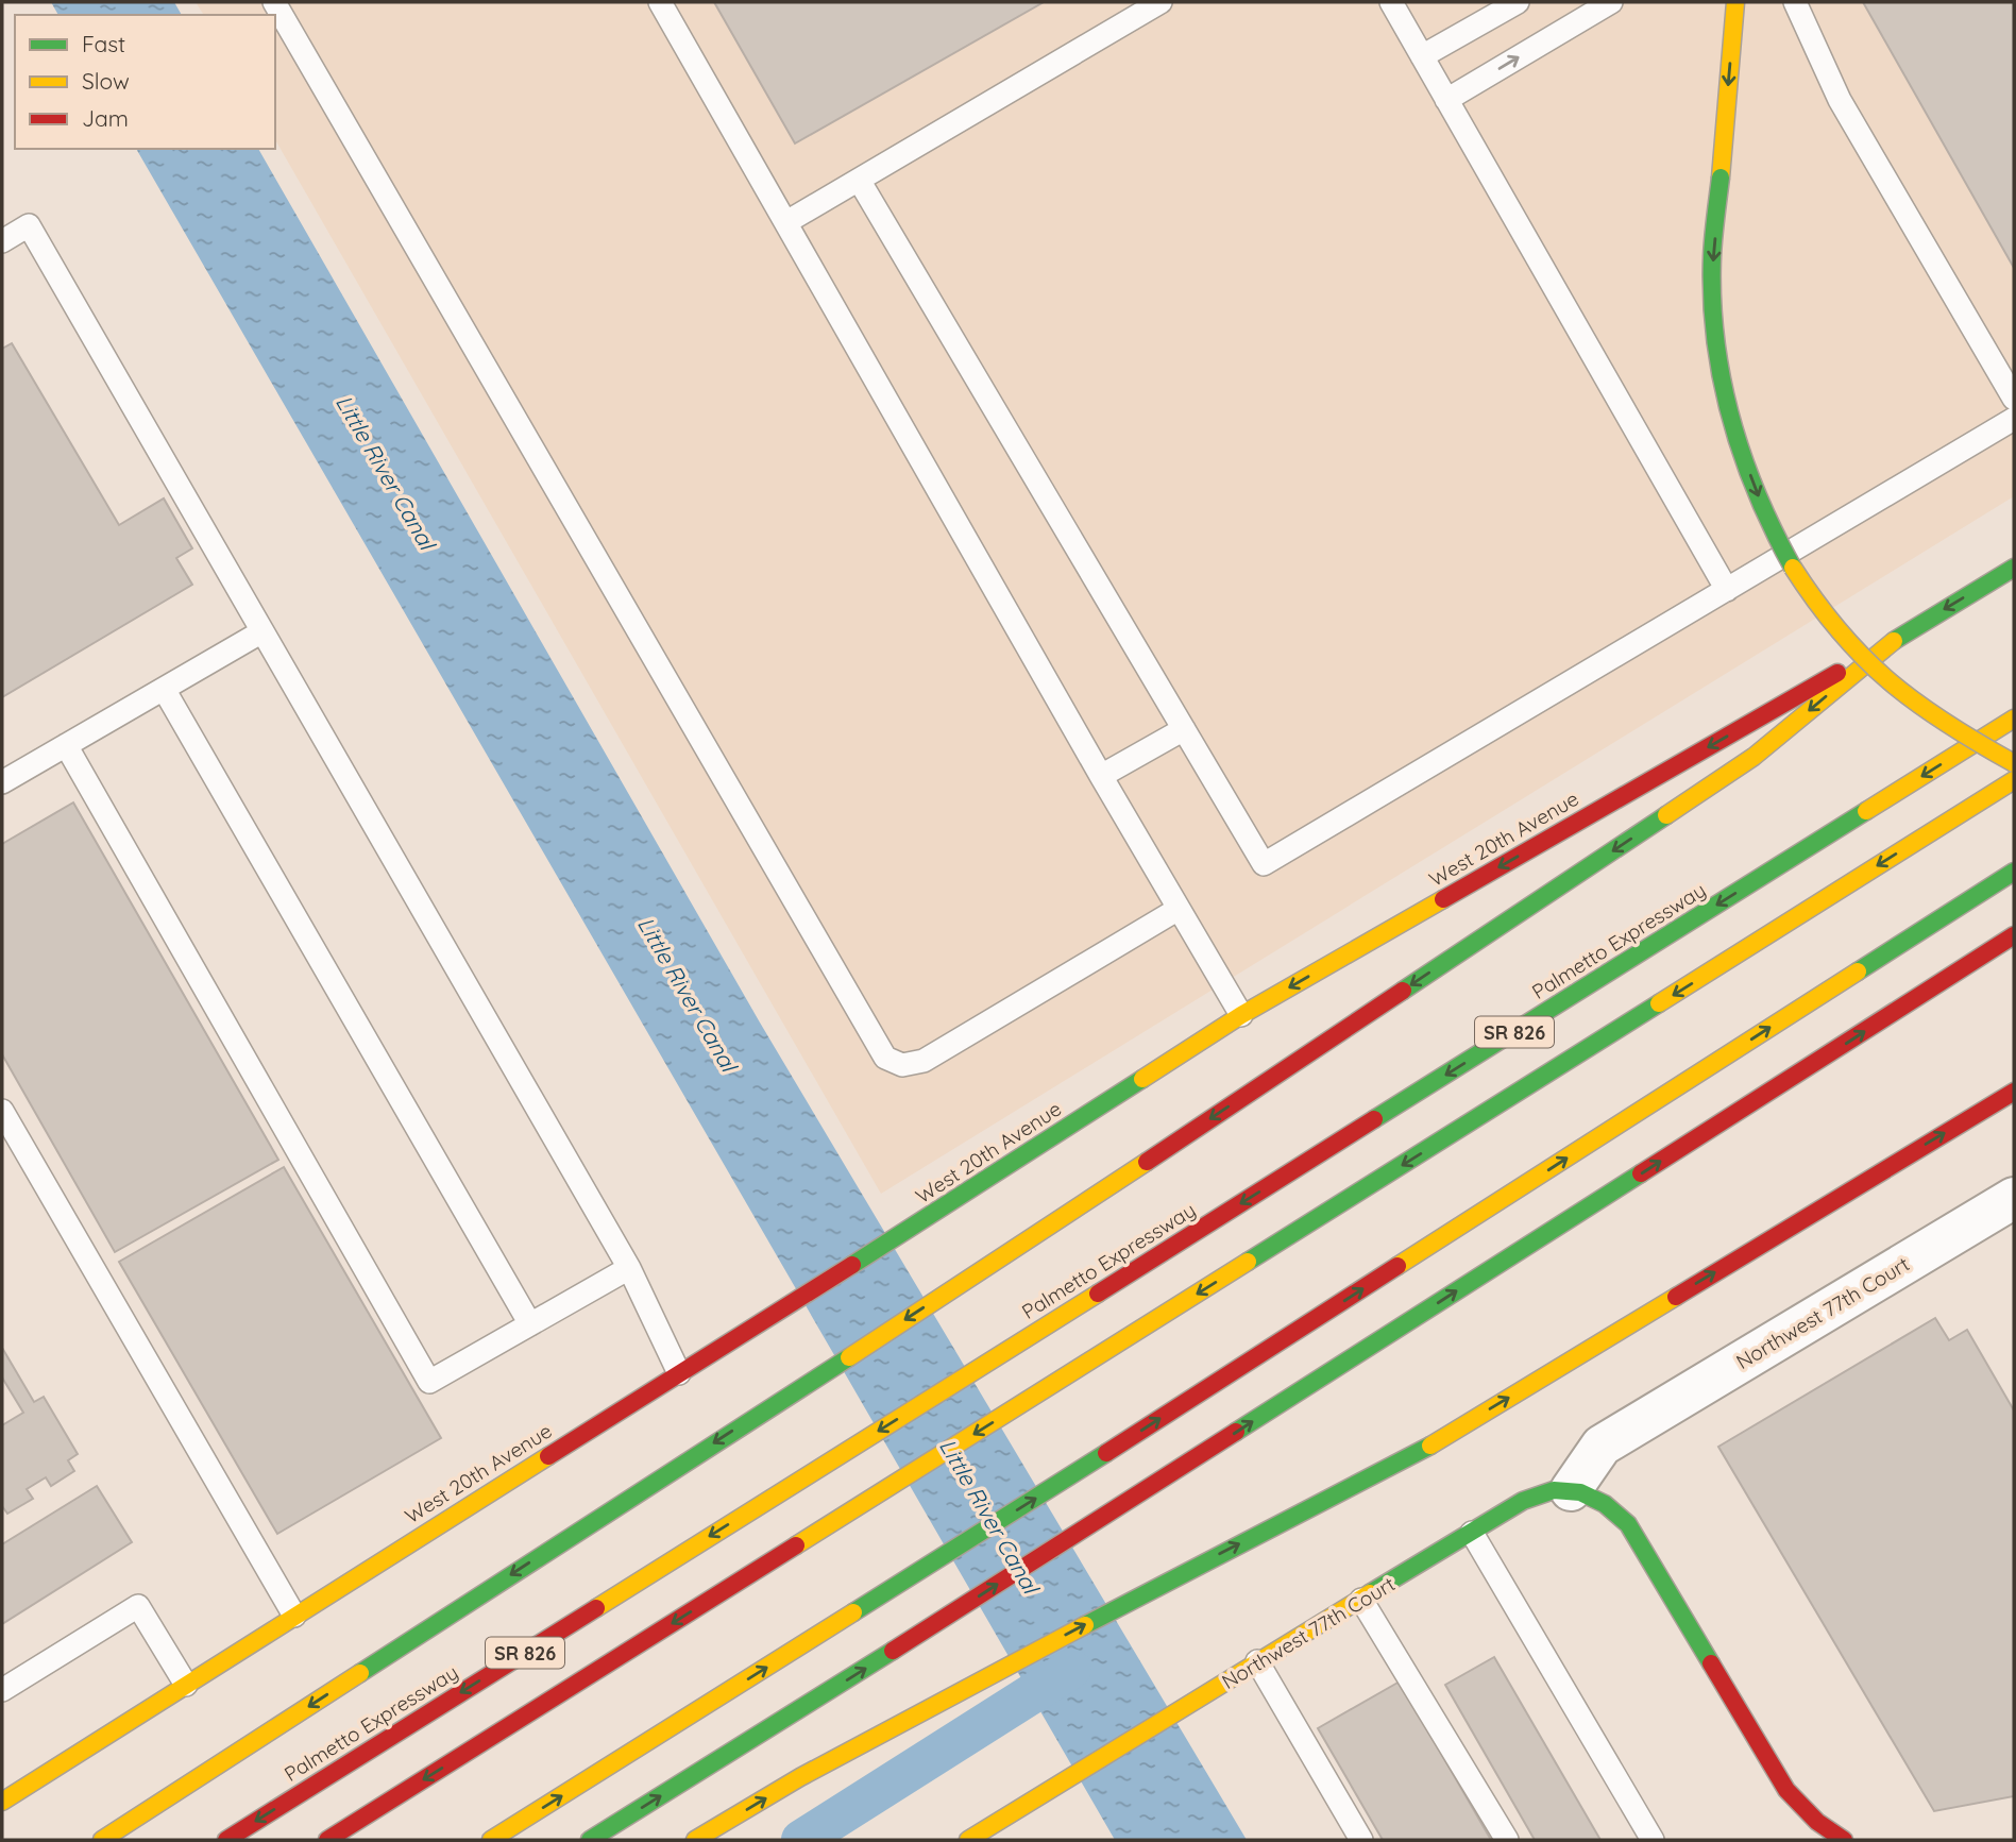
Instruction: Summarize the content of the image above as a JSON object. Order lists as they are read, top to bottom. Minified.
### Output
{"streets":{"main road":["West 20th Avenue","Palmetto Expressway","SR 826","Northwest 77th Court"]},"water":["Little River Canal"],"legend":["Fast","Slow","Jam"]}
